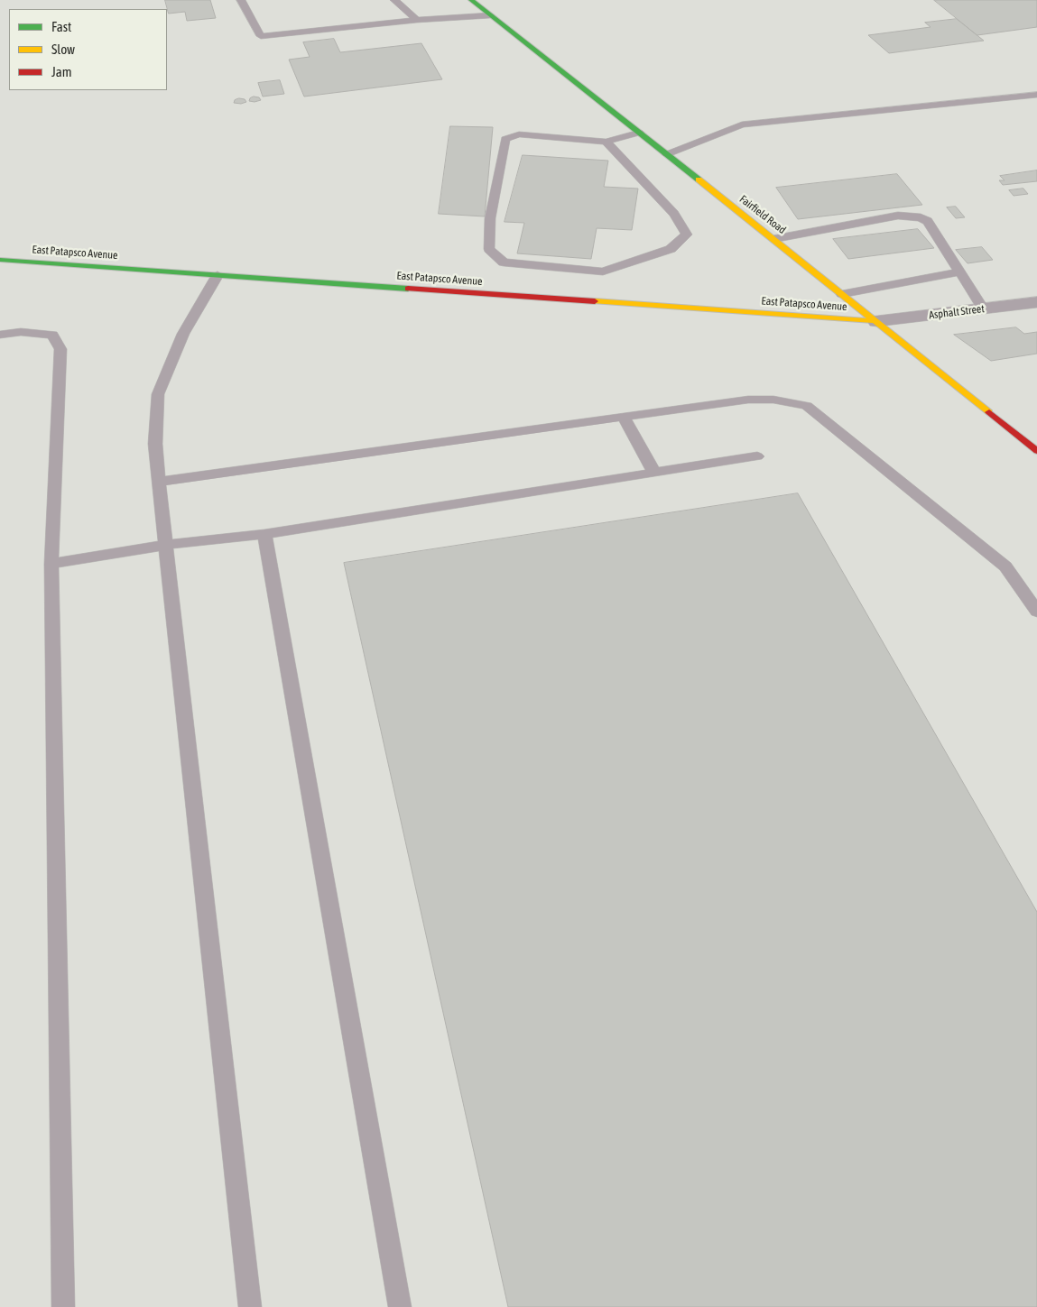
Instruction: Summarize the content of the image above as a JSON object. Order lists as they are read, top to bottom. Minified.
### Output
{"streets":{"street":["Fairfield Road","East Patapsco Avenue","Asphalt Street"]},"crossings":[["Fairfield Road","East Patapsco Avenue"],["Fairfield Road","Asphalt Street"],["East Patapsco Avenue","Asphalt Street"]],"legend":["Fast","Slow","Jam"]}
